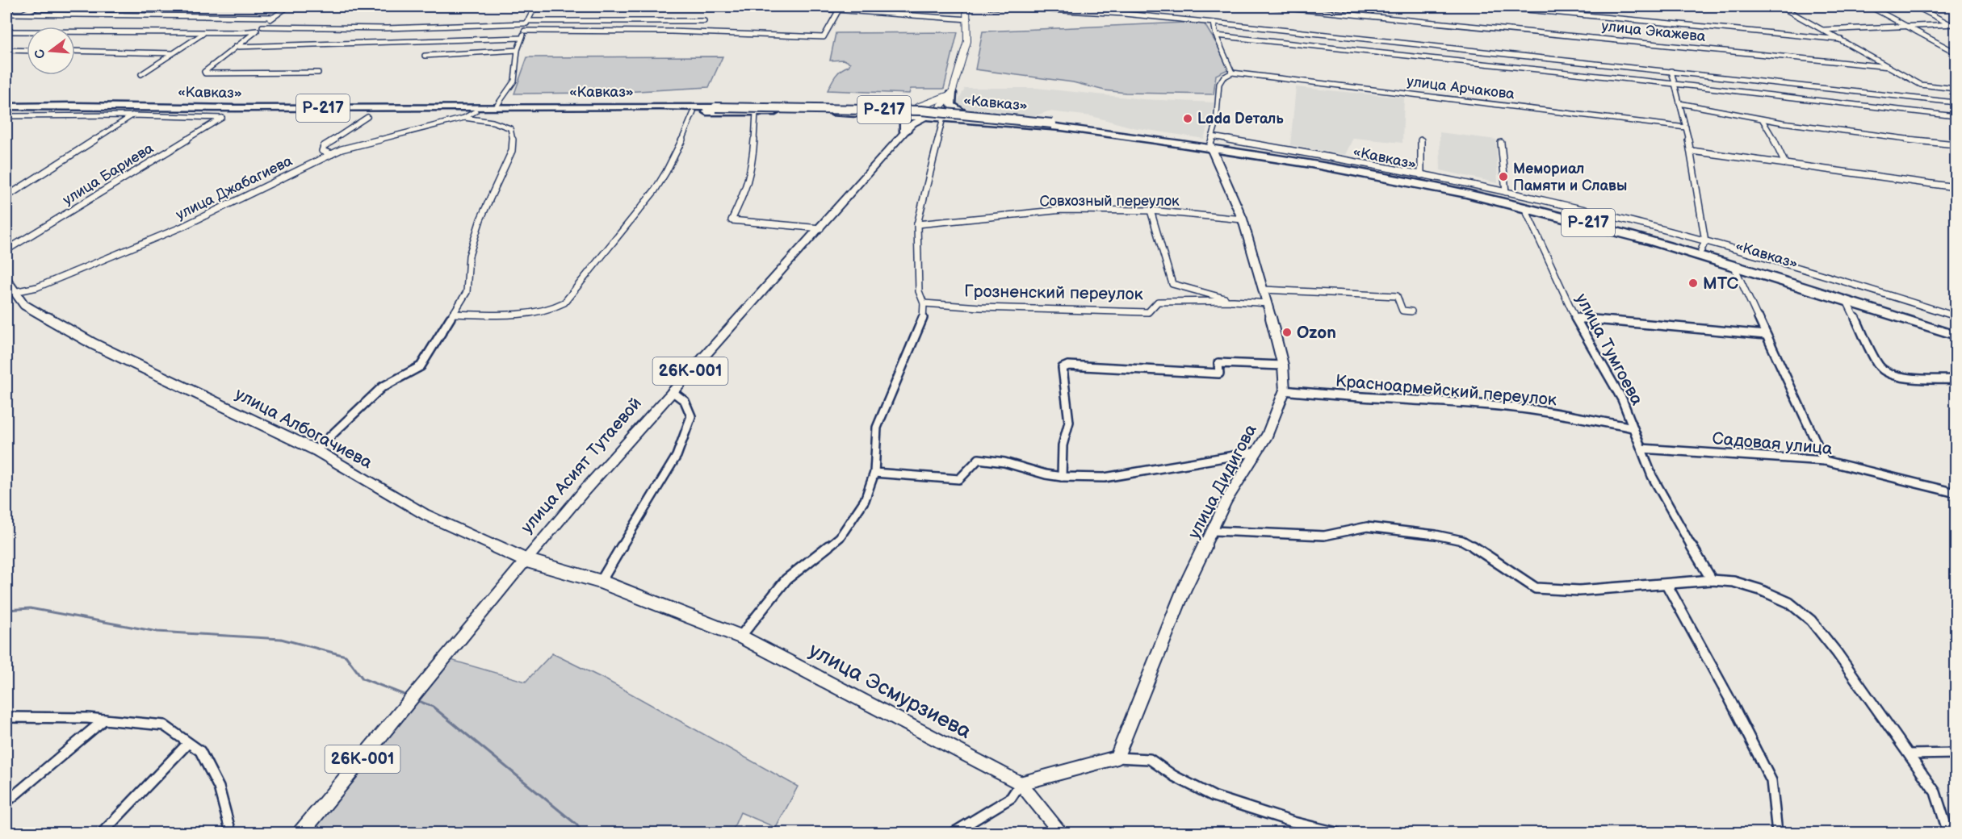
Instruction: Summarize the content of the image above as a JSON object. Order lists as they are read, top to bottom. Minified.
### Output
{"streets":{"highway":["«Кавказ»","Р-217"],"main road":["26К-001","улица Асият Тутаевой"],"street":["улица Экажева","улица Арчакова","улица Бариева","улица Джабагиева","Совхозный переулок","Грозненский переулок","улица Тумгоева","Красноармейский переулок","улица Албогачиева","Садовая улица","улица Дидигова","улица Эсмурзиева"]},"crossings":[["«Кавказ»","Р-217"],["«Кавказ»","улица Джабагиева"],["«Кавказ»","улица Тумгоева"],["«Кавказ»","улица Асият Тутаевой"],["«Кавказ»","улица Дидигова"],["улица Джабагиева","улица Албогачиева"],["Совхозный переулок","улица Дидигова"],["Грозненский переулок","улица Дидигова"],["улица Тумгоева","Красноармейский переулок"],["улица Тумгоева","Садовая улица"],["Красноармейский переулок","улица Дидигова"],["улица Албогачиева","улица Асият Тутаевой"],["улица Албогачиева","улица Эсмурзиева"]],"places":["Lada Dеталь","Мемориал Памяти и Славы","МТС","Ozon"],"north":"left"}
